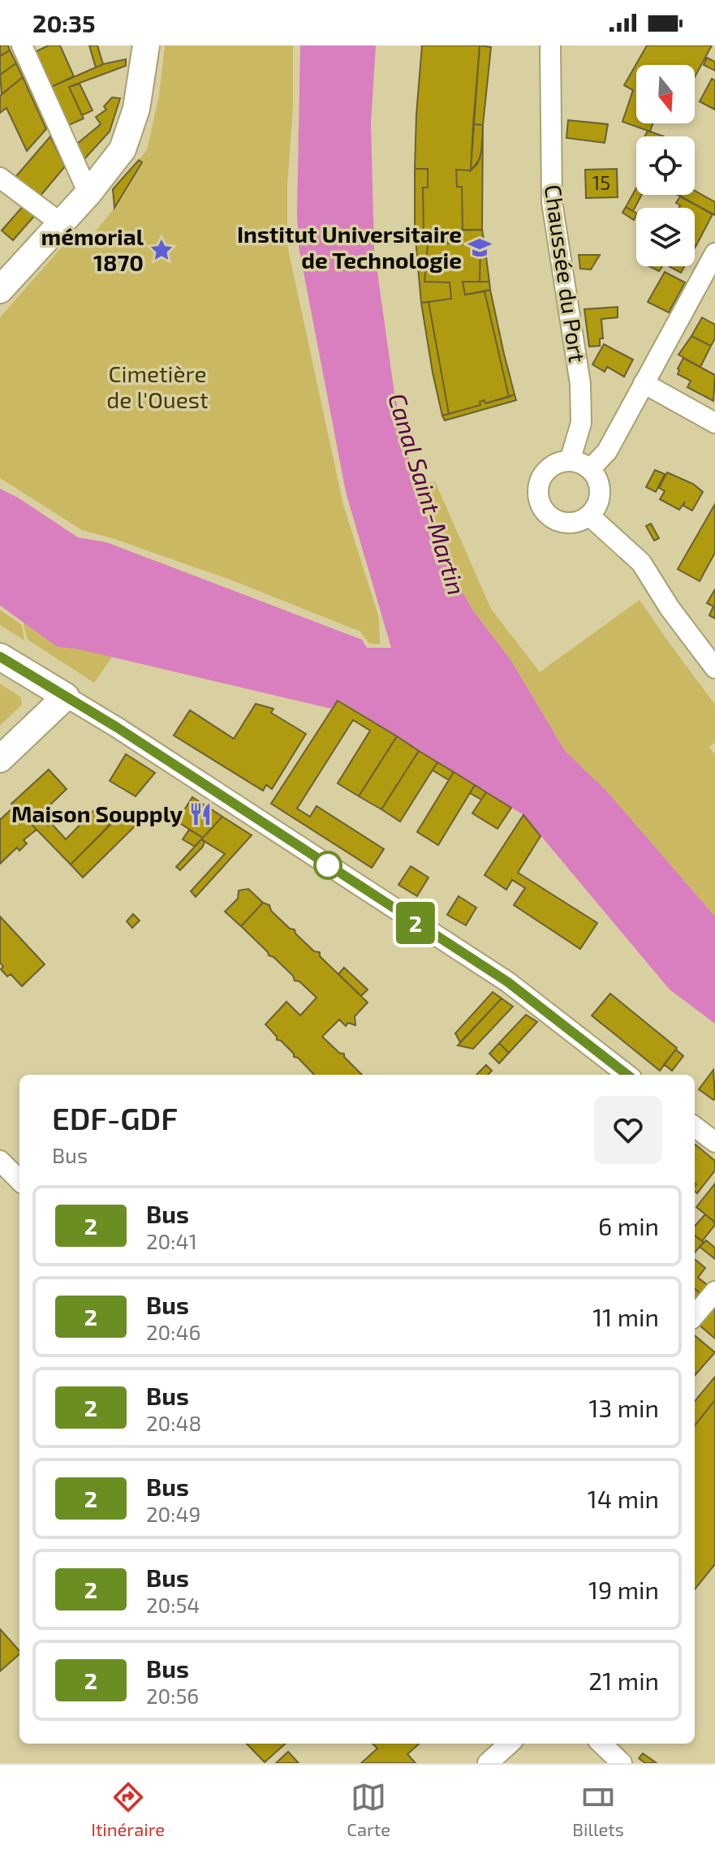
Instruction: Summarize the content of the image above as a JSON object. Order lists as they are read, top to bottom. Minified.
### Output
{"streets":{"street":["Chaussée du Port"]},"water":["Canal Saint-Martin"],"parks":["Cimetière de l'Ouest"],"places":{"school or university":["Institut Universitaire de Technologie"],"place":["mémorial 1870"],"restaurant":["Maison Soupply"]},"lines":["bus line 2"],"house_numbers":["15"],"north":"bottom","page":{"status":"20:35","on_map":"2","heading":["EDF-GDF","Bus"],"list":[{"mark":"2","name":"Bus","note":"20:41","value":"6 min"},{"mark":"2","name":"Bus","note":"20:46","value":"11 min"},{"mark":"2","name":"Bus","note":"20:48","value":"13 min"},{"mark":"2","name":"Bus","note":"20:49","value":"14 min"},{"mark":"2","name":"Bus","note":"20:54","value":"19 min"},{"mark":"2","name":"Bus","note":"20:56","value":"21 min"}],"tabs":["Itinéraire","Carte","Billets"]}}
